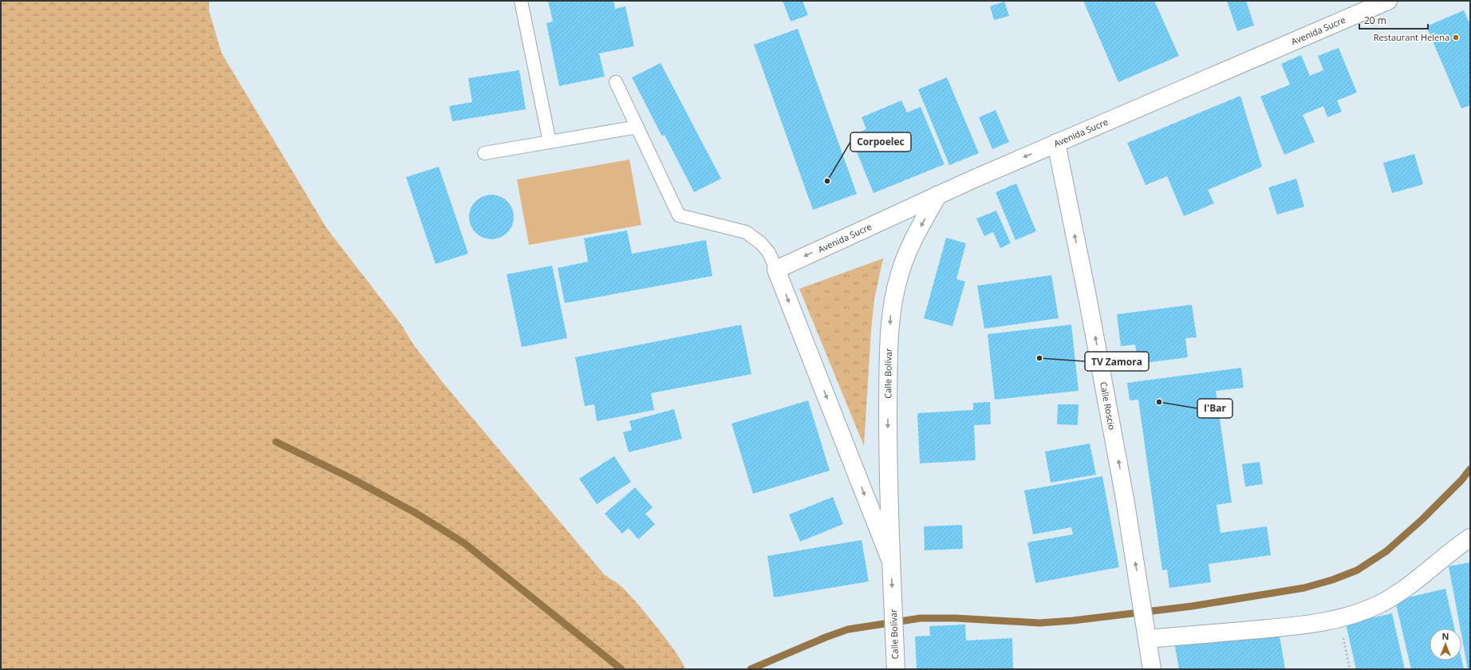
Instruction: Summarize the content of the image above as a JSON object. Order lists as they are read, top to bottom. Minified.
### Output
{"streets":{"street":["Avenida Sucre","Calle Bolívar","Calle Roscio"]},"crossings":[["Avenida Sucre","Calle Bolívar"],["Avenida Sucre","Calle Roscio"]],"one_way":["Avenida Sucre","Calle Bolívar","Calle Roscio"],"places":["Restaurant Helena","Corpoelec","TV Zamora","I'Bar"],"scale_bar":"20 m","north":"top"}
